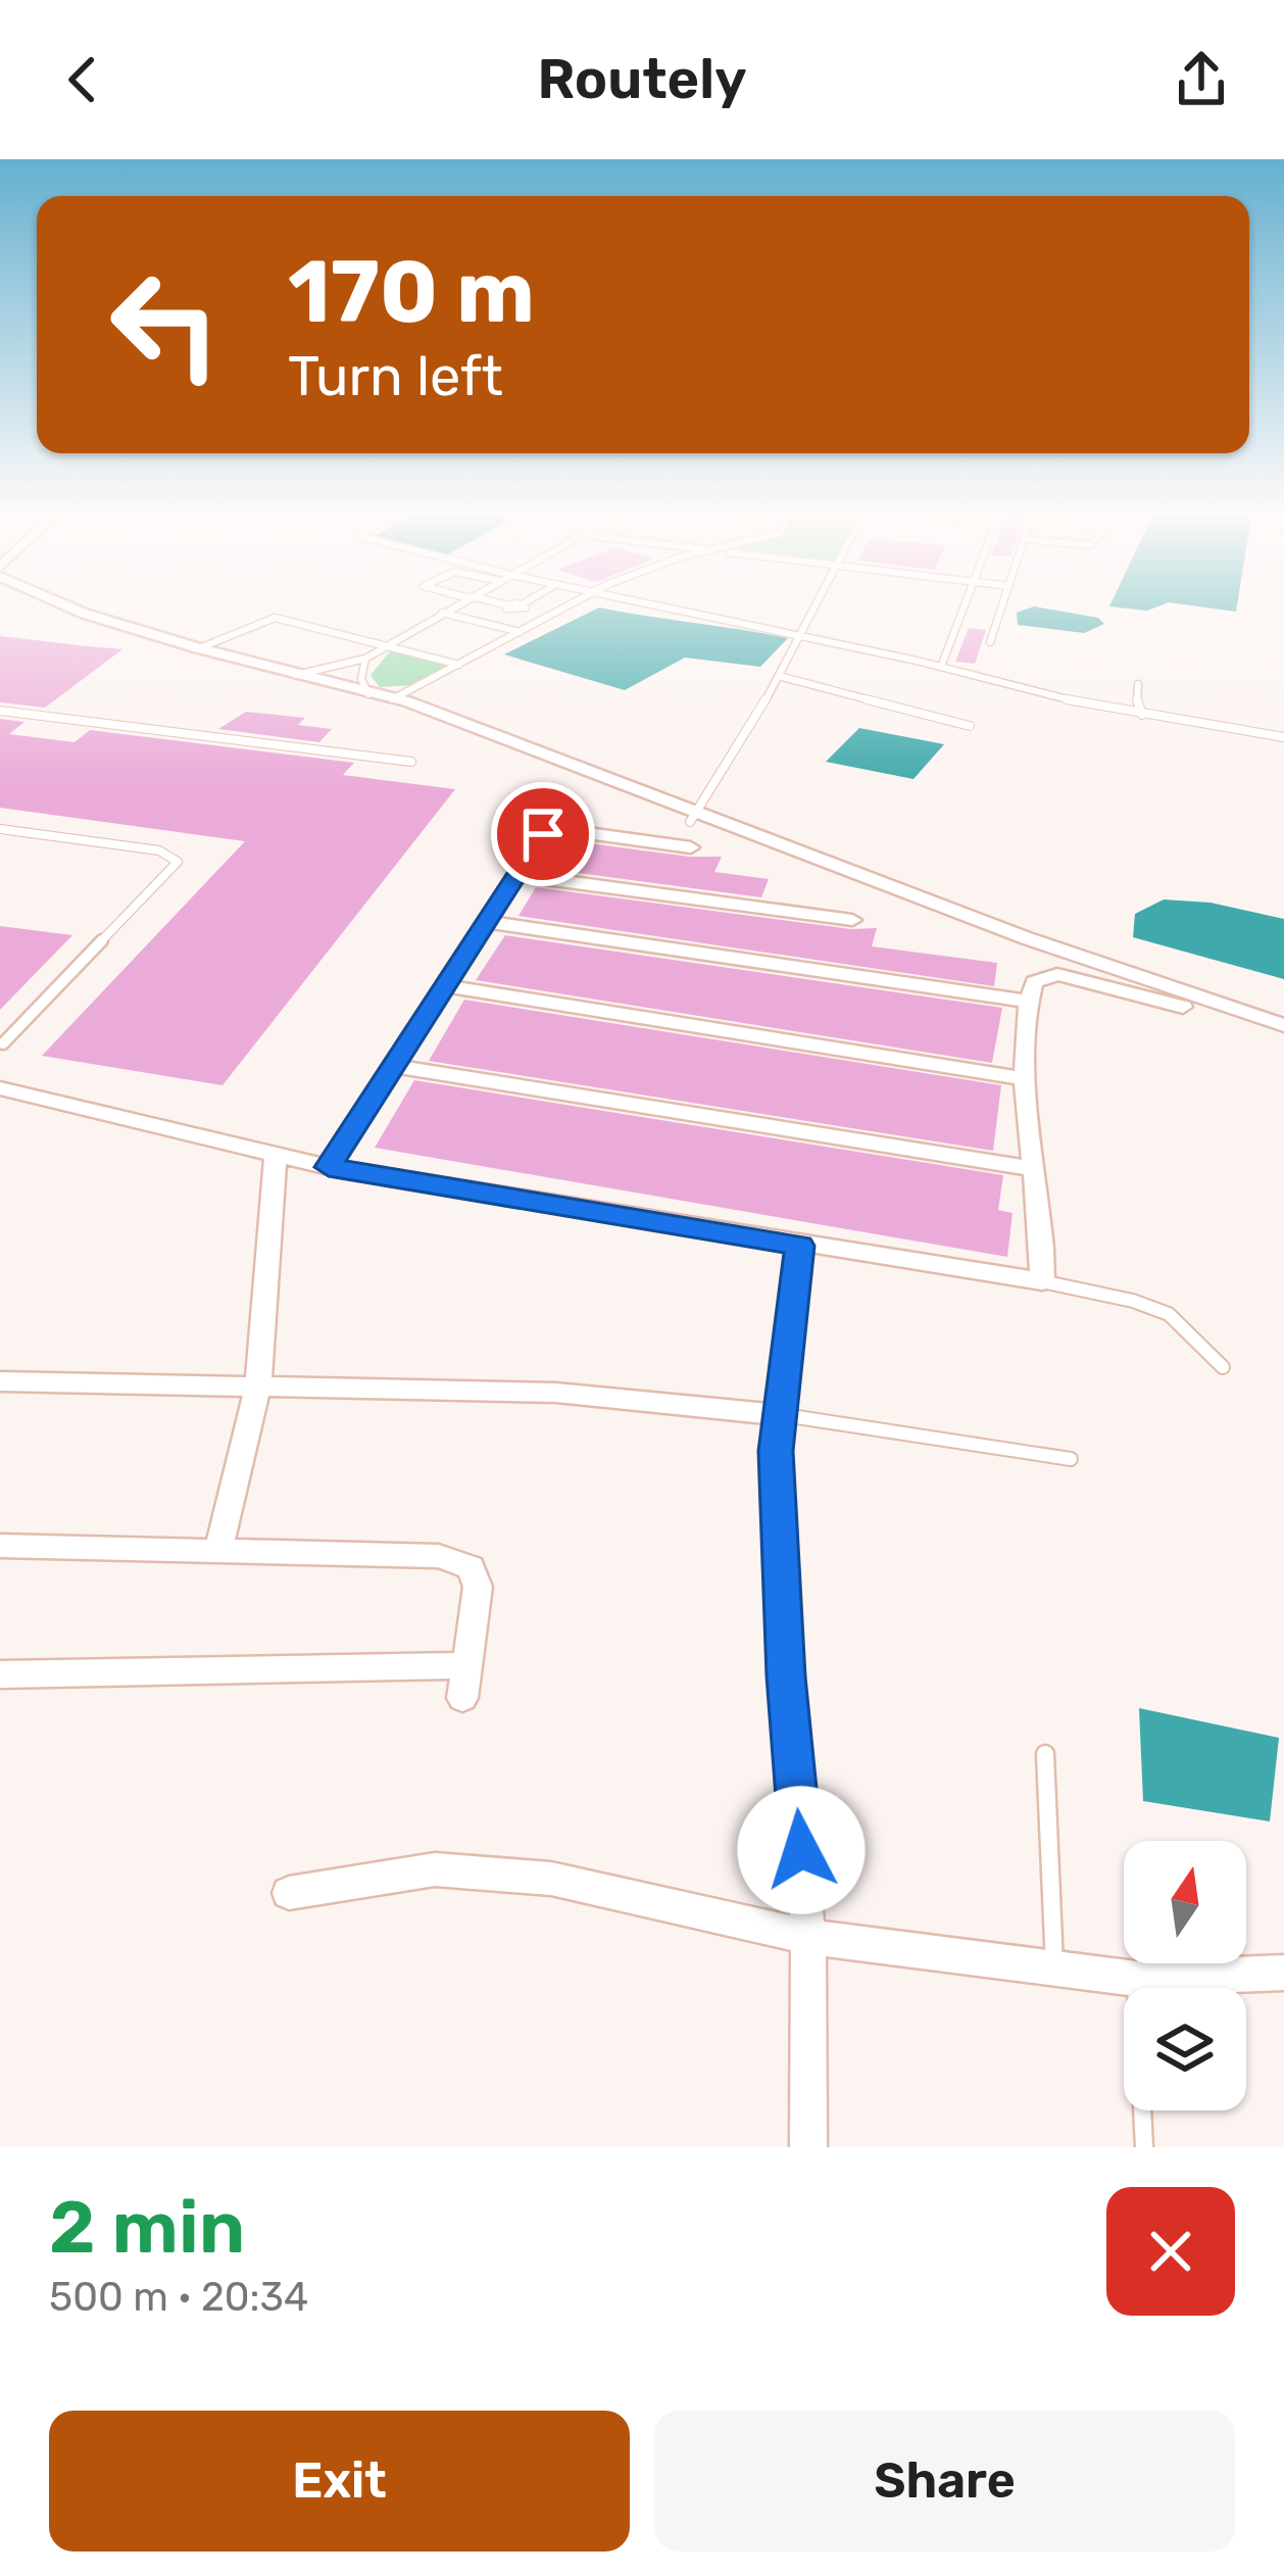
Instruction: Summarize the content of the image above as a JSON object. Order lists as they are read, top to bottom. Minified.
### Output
{"north":"top","page":{"header":"Routely","turn":["170 m","Turn left"],"heading":["2 min","500 m · 20:34"],"buttons":["Exit","Share"]}}
